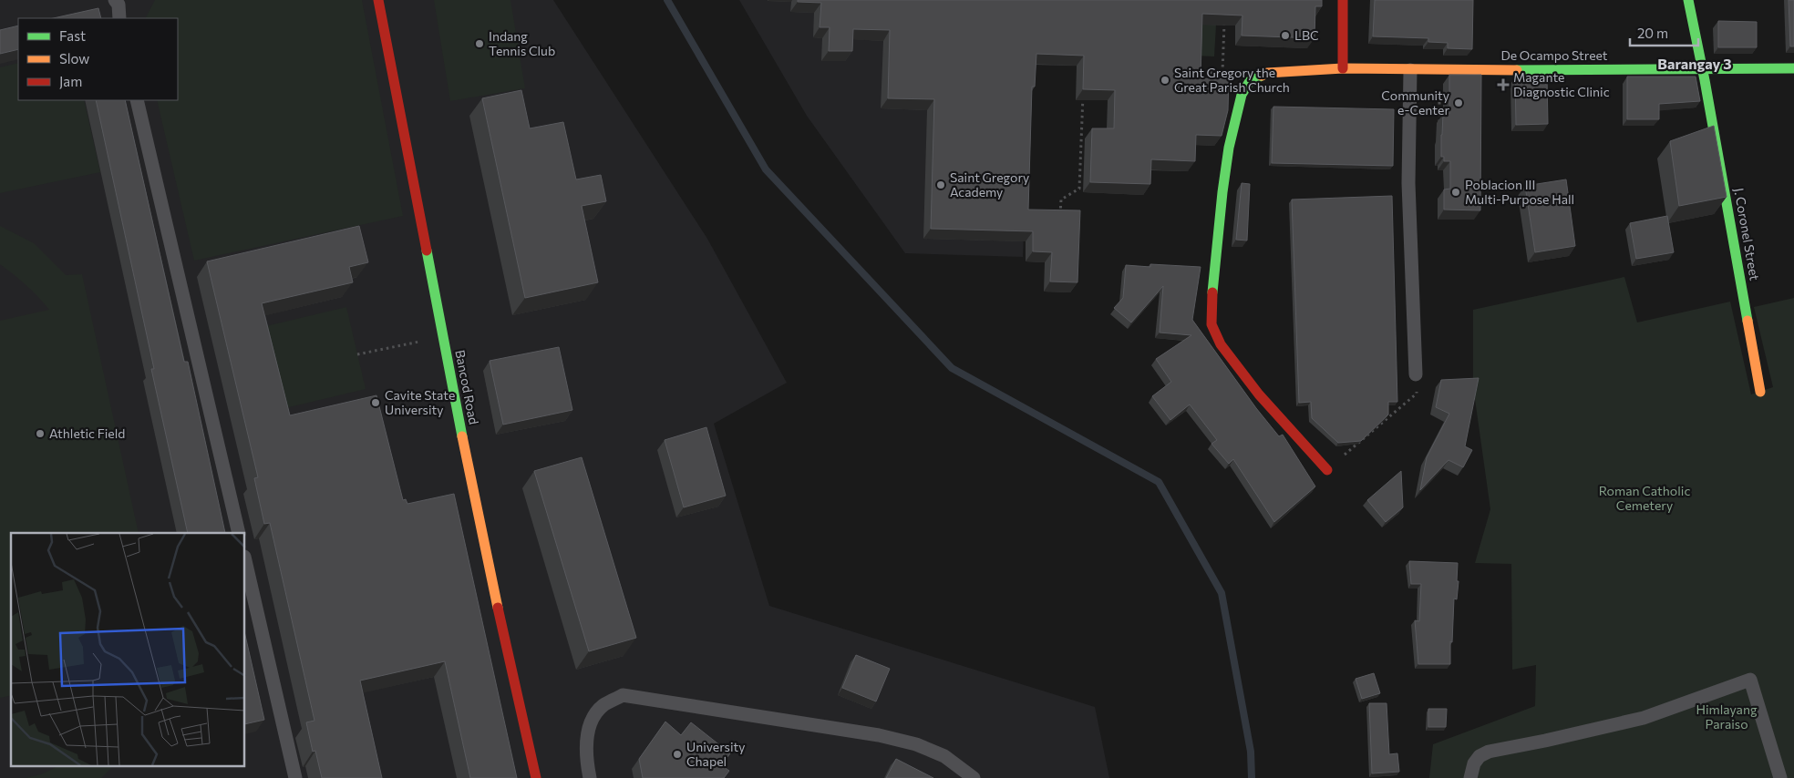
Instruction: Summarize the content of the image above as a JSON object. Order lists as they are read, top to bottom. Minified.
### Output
{"streets":{"street":["De Ocampo Street","J. Coronel Street","Bancod Road"]},"crossings":[["De Ocampo Street","J. Coronel Street"]],"districts":["Barangay 3"],"parks":["Roman Catholic Cemetery","Himlayang Paraiso"],"places":{"other":["LBC","Indang Tennis Club","Saint Gregory the Great Parish Church","Community e-Center","Saint Gregory Academy","Poblacion III Multi-Purpose Hall","Cavite State University","Athletic Field","University Chapel"],"health":["Magante Diagnostic Clinic"]},"legend":["Fast","Slow","Jam"],"scale_bar":"20 m"}
